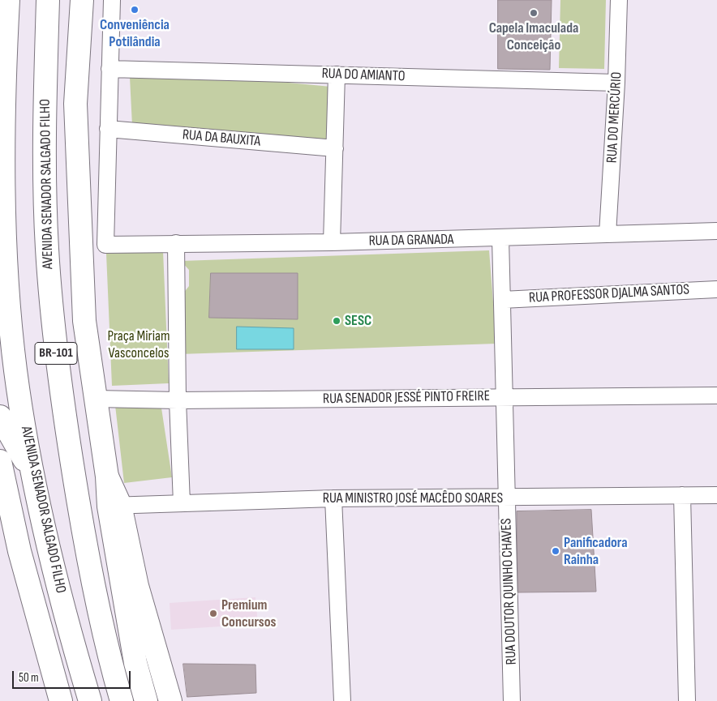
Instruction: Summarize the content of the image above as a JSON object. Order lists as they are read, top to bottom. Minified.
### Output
{"streets":{"main road":["AVENIDA SENADOR SALGADO FILHO","BR-101"],"street":["RUA DO AMIANTO","RUA DO MERCÚRIO","RUA DA BAUXITA","RUA DA GRANADA","RUA PROFESSOR DJALMA SANTOS","RUA SENADOR JESSÉ PINTO FREIRE","RUA MINISTRO JOSÉ MACÊDO SOARES","RUA DOUTOR QUINHO CHAVES"]},"crossings":[["RUA DO AMIANTO","RUA DO MERCÚRIO"],["RUA DO MERCÚRIO","RUA DA GRANADA"],["RUA DA BAUXITA","RUA DA GRANADA"],["AVENIDA SENADOR SALGADO FILHO","RUA SENADOR JESSÉ PINTO FREIRE"],["AVENIDA SENADOR SALGADO FILHO","RUA MINISTRO JOSÉ MACÊDO SOARES"],["RUA DA GRANADA","RUA DOUTOR QUINHO CHAVES"],["RUA PROFESSOR DJALMA SANTOS","RUA DOUTOR QUINHO CHAVES"],["RUA SENADOR JESSÉ PINTO FREIRE","RUA DOUTOR QUINHO CHAVES"],["RUA MINISTRO JOSÉ MACÊDO SOARES","RUA DOUTOR QUINHO CHAVES"]],"parks":["Praça Miriam Vasconcelos"],"places":["Conveniência Potilândia","Capela Imaculada Conceição","SESC","Panificadora Rainha","Premium Concursos"],"scale_bar":"50 m"}
